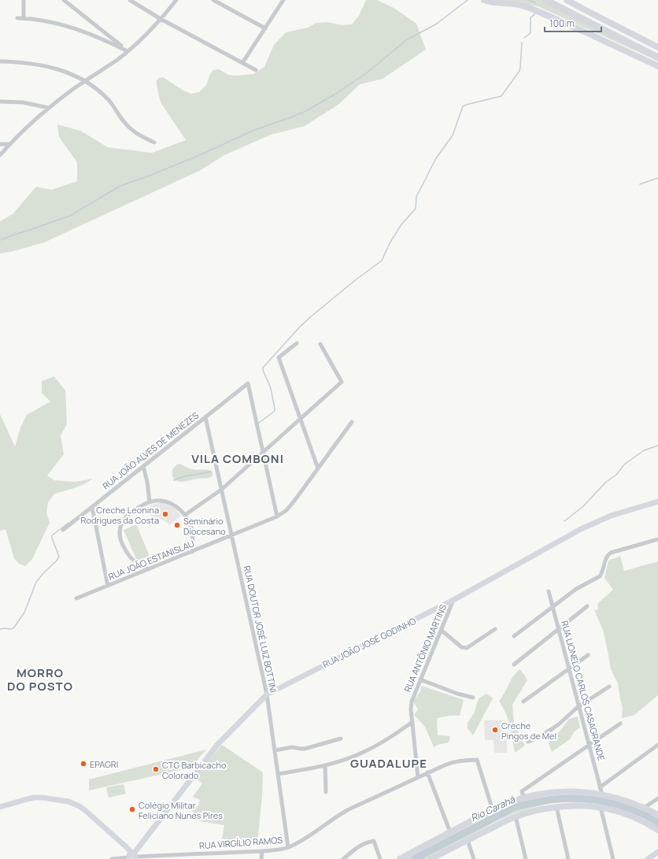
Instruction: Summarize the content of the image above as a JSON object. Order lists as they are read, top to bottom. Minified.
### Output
{"streets":{"street":["RUA JOÃO ALVES DE MENEZES","RUA JOÃO ESTANISLAU","RUA DOUTOR JOSÉ LUIZ BOTTINI","RUA JOÃO JOSÉ GODINHO","RUA ANTÔNIO MARTINS","RUA LIONELO CARLOS CASAGRANDE","RUA VIRGÍLIO RAMOS"]},"crossings":[["RUA JOÃO ALVES DE MENEZES","RUA DOUTOR JOSÉ LUIZ BOTTINI"],["RUA JOÃO ESTANISLAU","RUA DOUTOR JOSÉ LUIZ BOTTINI"],["RUA DOUTOR JOSÉ LUIZ BOTTINI","RUA JOÃO JOSÉ GODINHO"],["RUA DOUTOR JOSÉ LUIZ BOTTINI","RUA VIRGÍLIO RAMOS"],["RUA JOÃO JOSÉ GODINHO","RUA ANTÔNIO MARTINS"],["RUA JOÃO JOSÉ GODINHO","RUA VIRGÍLIO RAMOS"],["RUA ANTÔNIO MARTINS","RUA VIRGÍLIO RAMOS"]],"districts":["VILA COMBONI","MORRO DO POSTO","GUADALUPE"],"water":["Rio Carahá"],"places":["Creche Leonina Rodrigues da Costa","Seminário Diocesano","Creche Pingos de Mel","EPAGRI","CTG Barbicacho Colorado","Colégio Militar Feliciano Nunes Pires"],"scale_bar":"100 m"}
